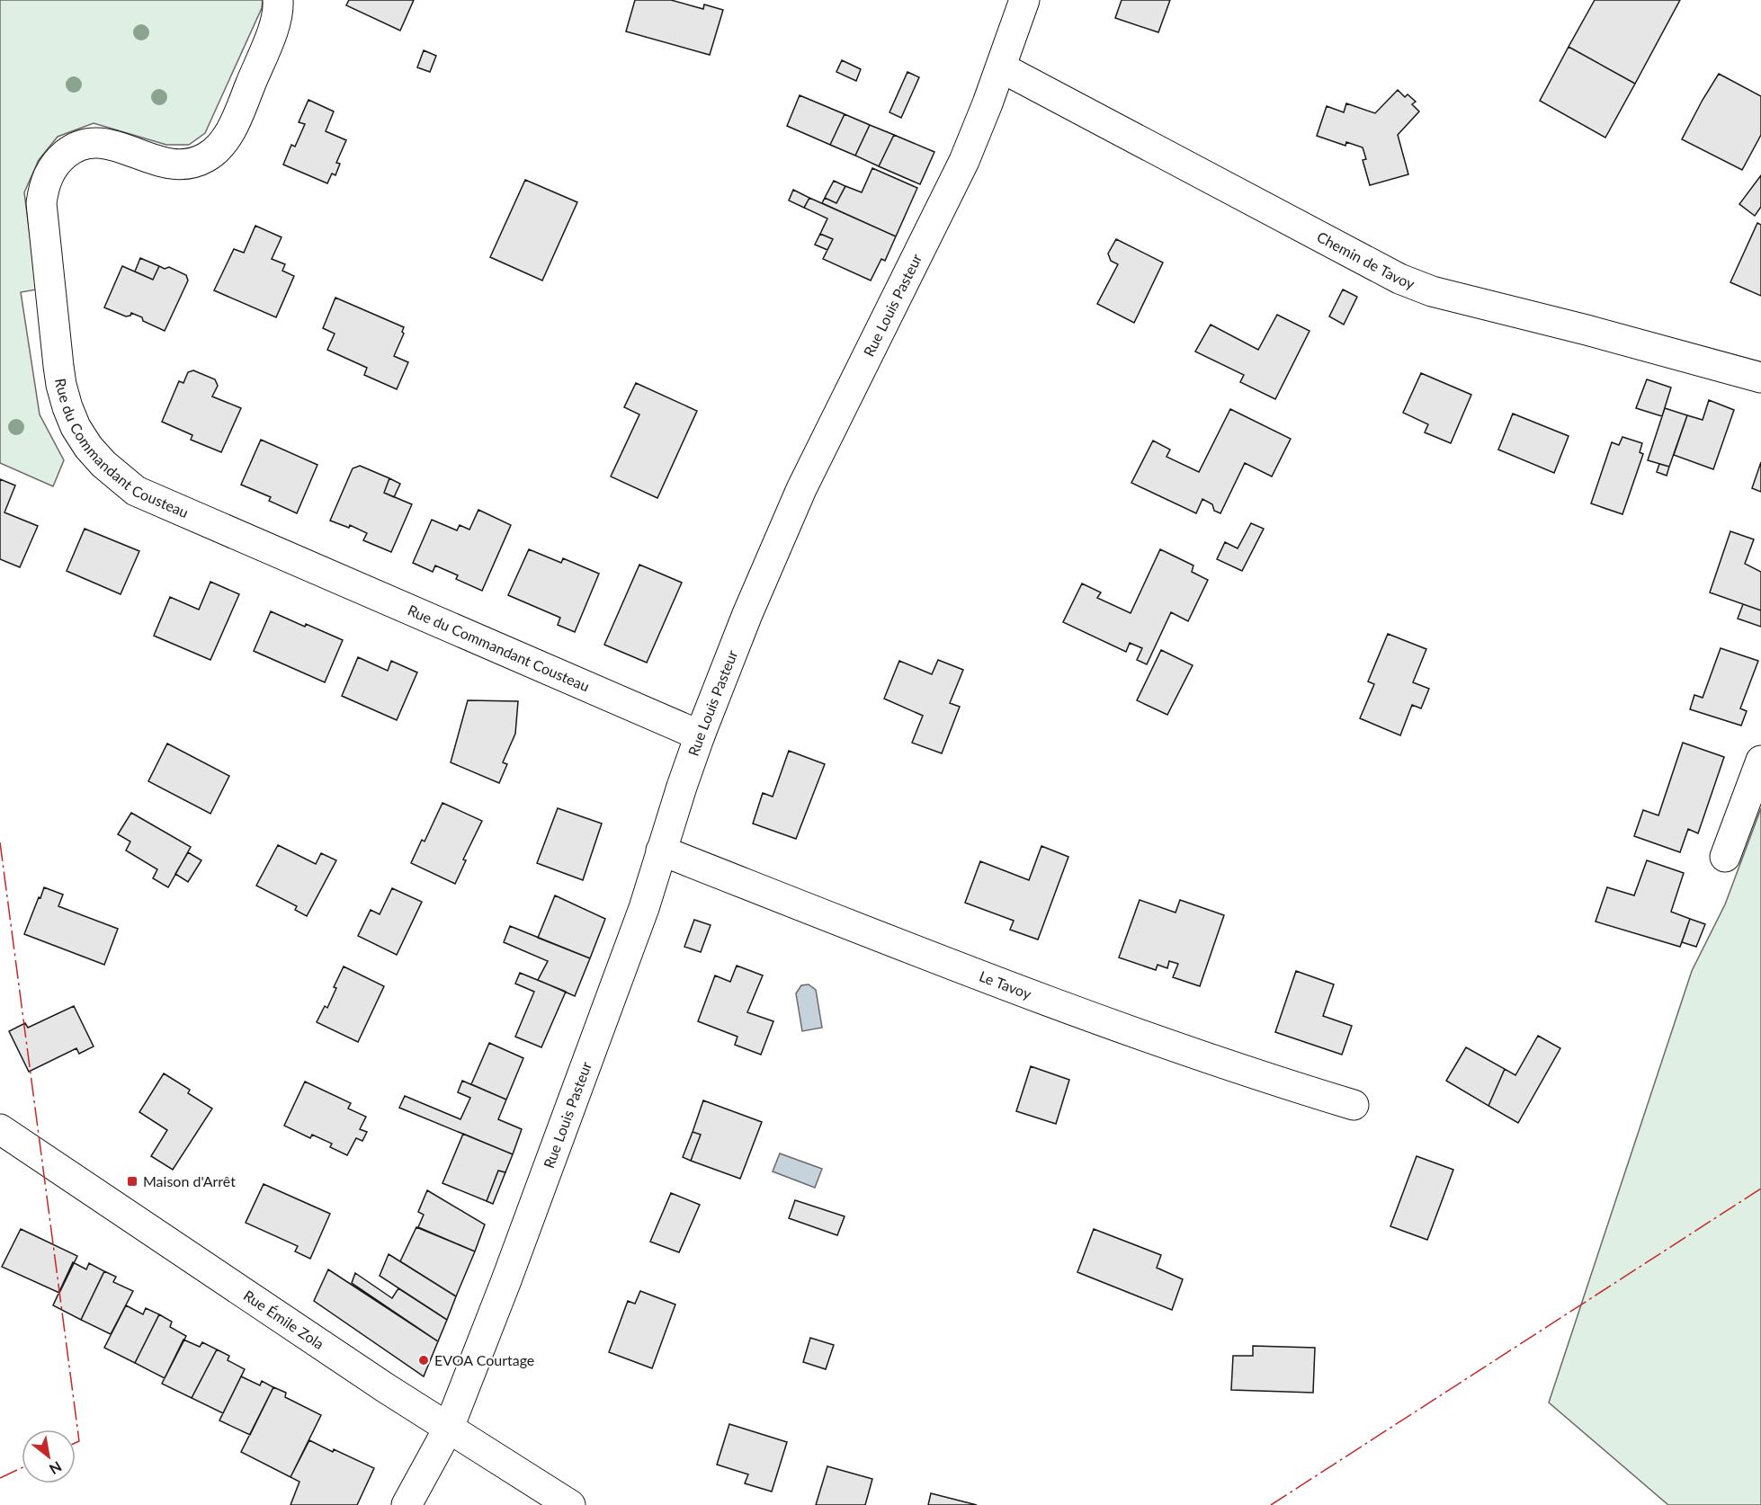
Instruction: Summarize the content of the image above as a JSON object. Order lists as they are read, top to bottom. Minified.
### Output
{"streets":{"street":["Chemin de Tavoy","Rue Louis Pasteur","Rue du Commandant Cousteau","Le Tavoy","Rue Émile Zola"]},"crossings":[["Chemin de Tavoy","Rue Louis Pasteur"],["Rue Louis Pasteur","Rue du Commandant Cousteau"],["Rue Louis Pasteur","Le Tavoy"],["Rue Louis Pasteur","Rue Émile Zola"]],"places":{"transit":["Maison d'Arrêt"],"other":["EVOA Courtage"]},"north":"bottom right"}
